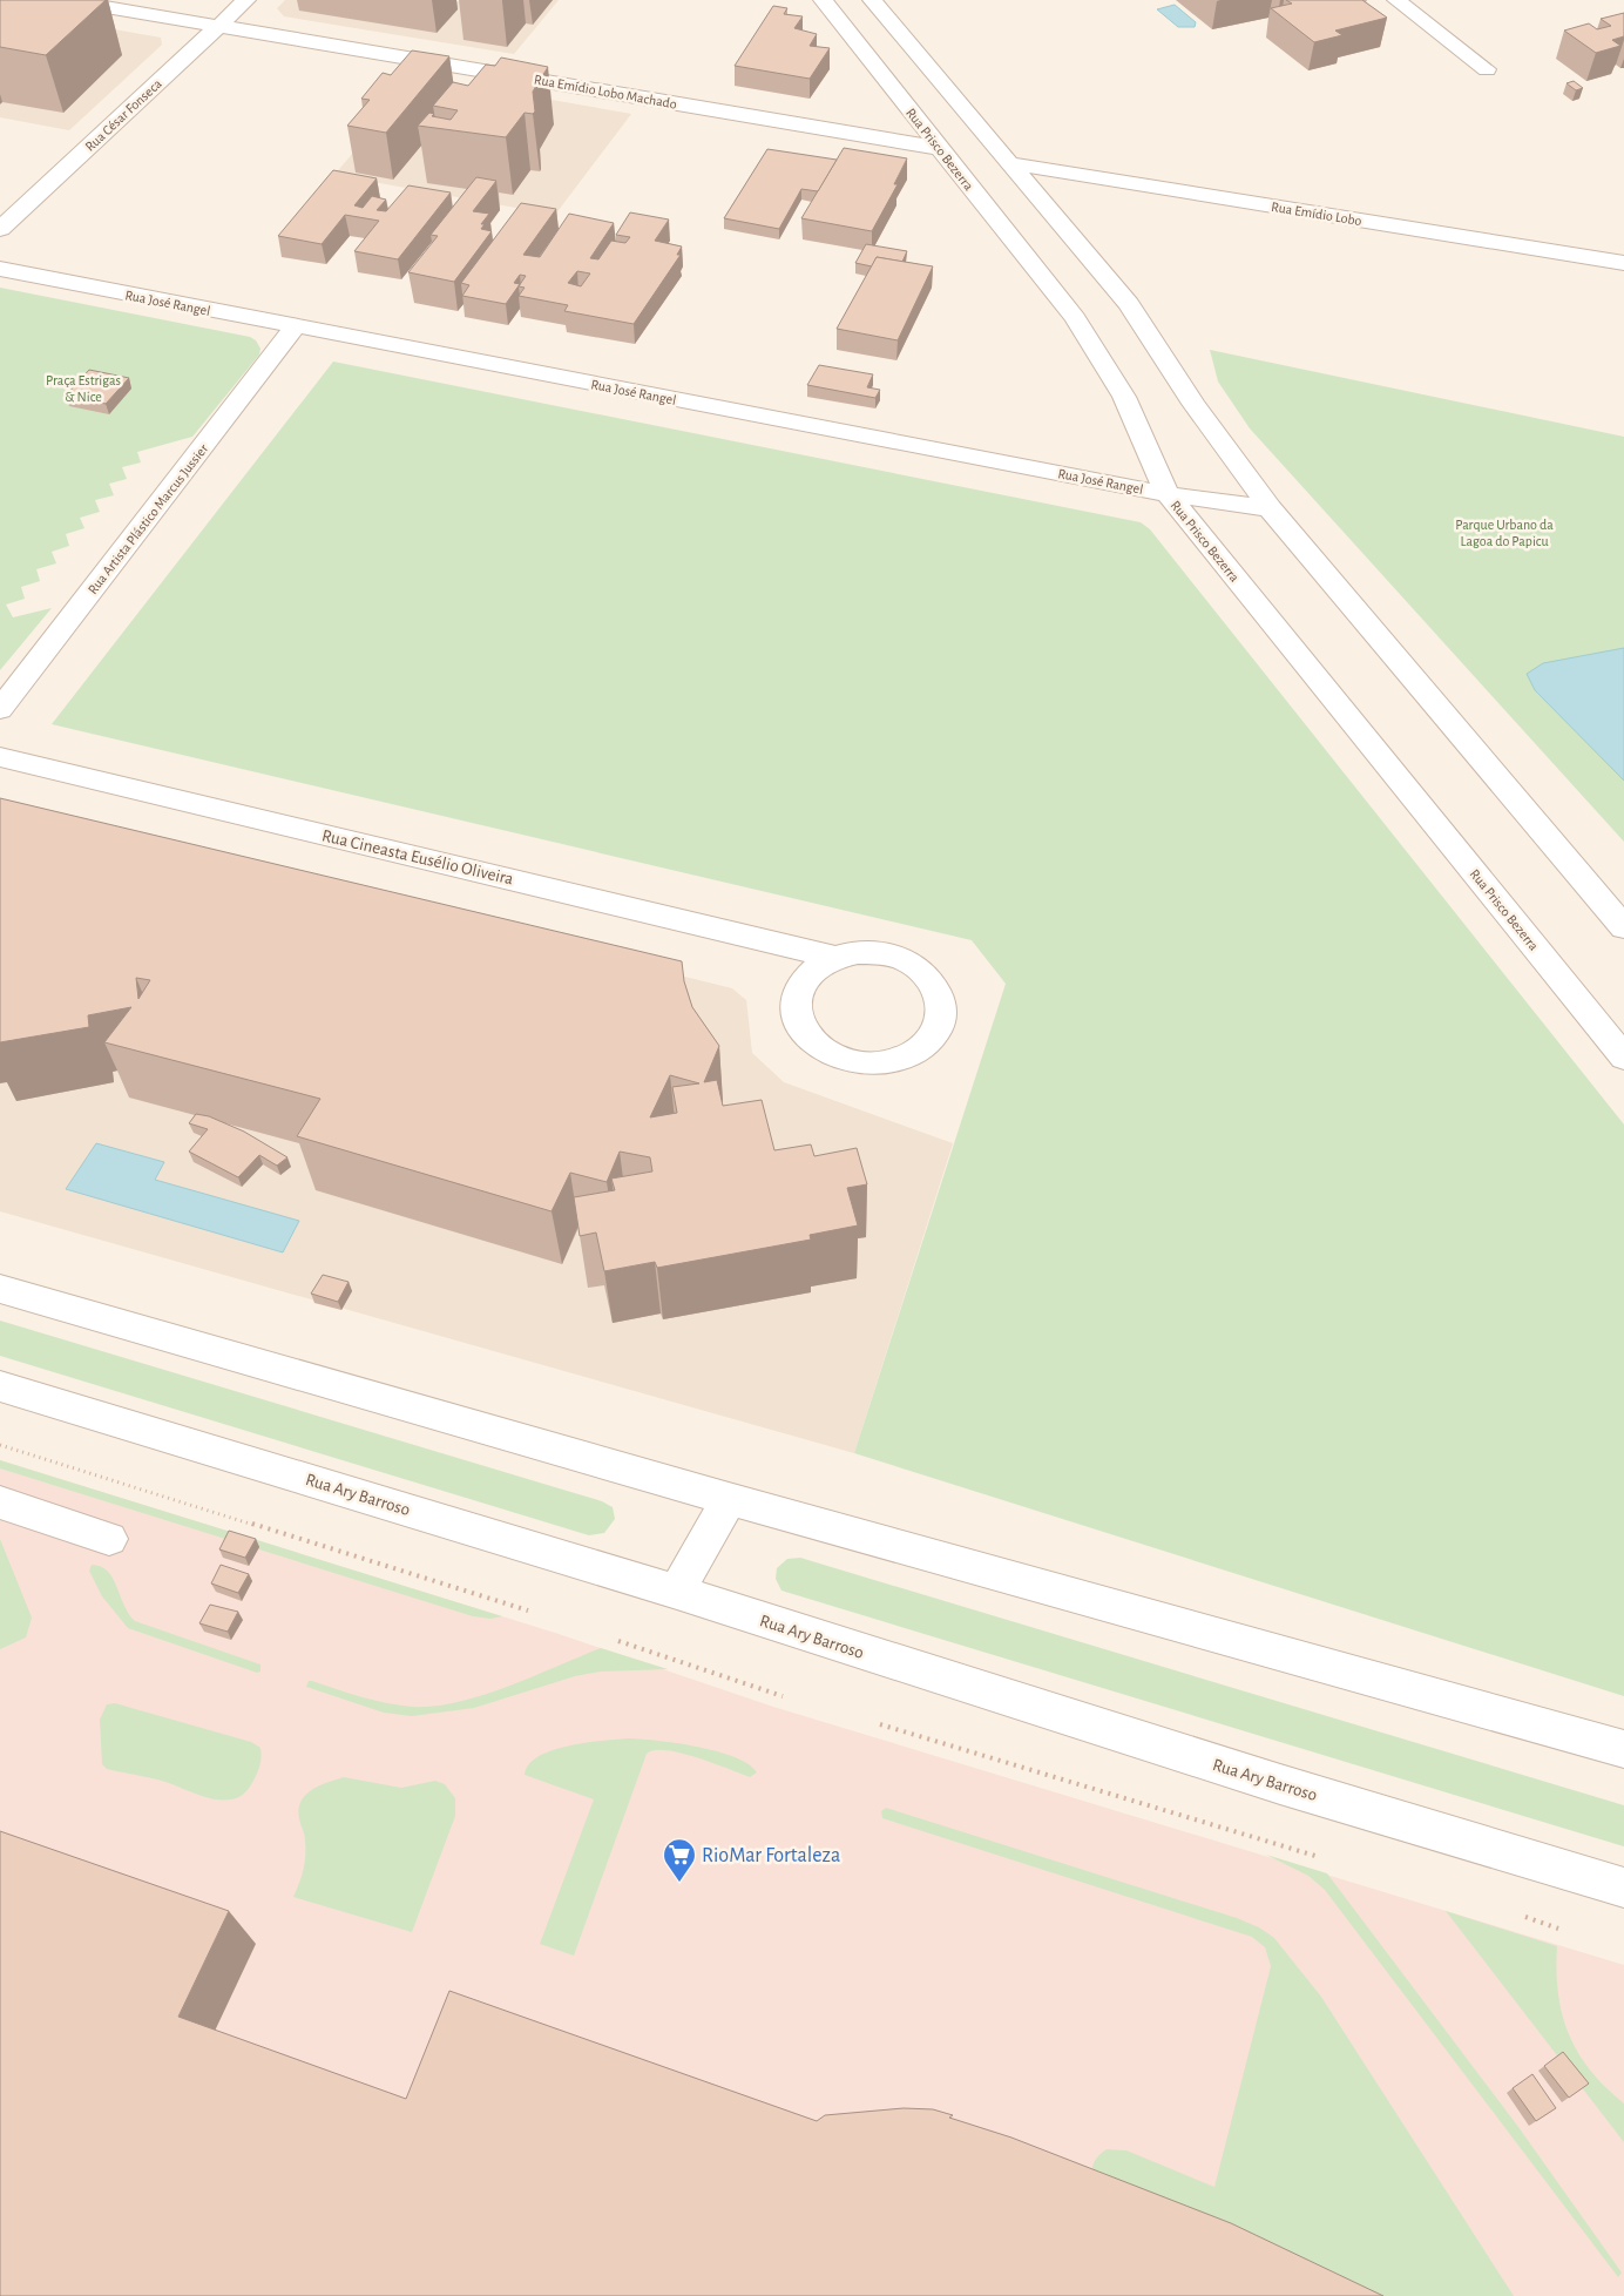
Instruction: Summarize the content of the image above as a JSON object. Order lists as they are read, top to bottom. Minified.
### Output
{"streets":{"street":["Rua Emídio Lobo Machado","Rua César Fonseca","Rua Prisco Bezerra","Rua Emídio Lobo","Rua José Rangel","Rua Artista Plástico Marcus Jussier","Rua Cineasta Eusélio Oliveira","Rua Ary Barroso"]},"crossings":[["Rua Emídio Lobo Machado","Rua César Fonseca"],["Rua Emídio Lobo Machado","Rua Prisco Bezerra"],["Rua Prisco Bezerra","Rua Emídio Lobo"],["Rua Prisco Bezerra","Rua José Rangel"],["Rua José Rangel","Rua Artista Plástico Marcus Jussier"]],"parks":["Praça Estrigas & Nice","Parque Urbano da Lagoa do Papicu"],"places":{"supermarket":["RioMar Fortaleza"]}}
